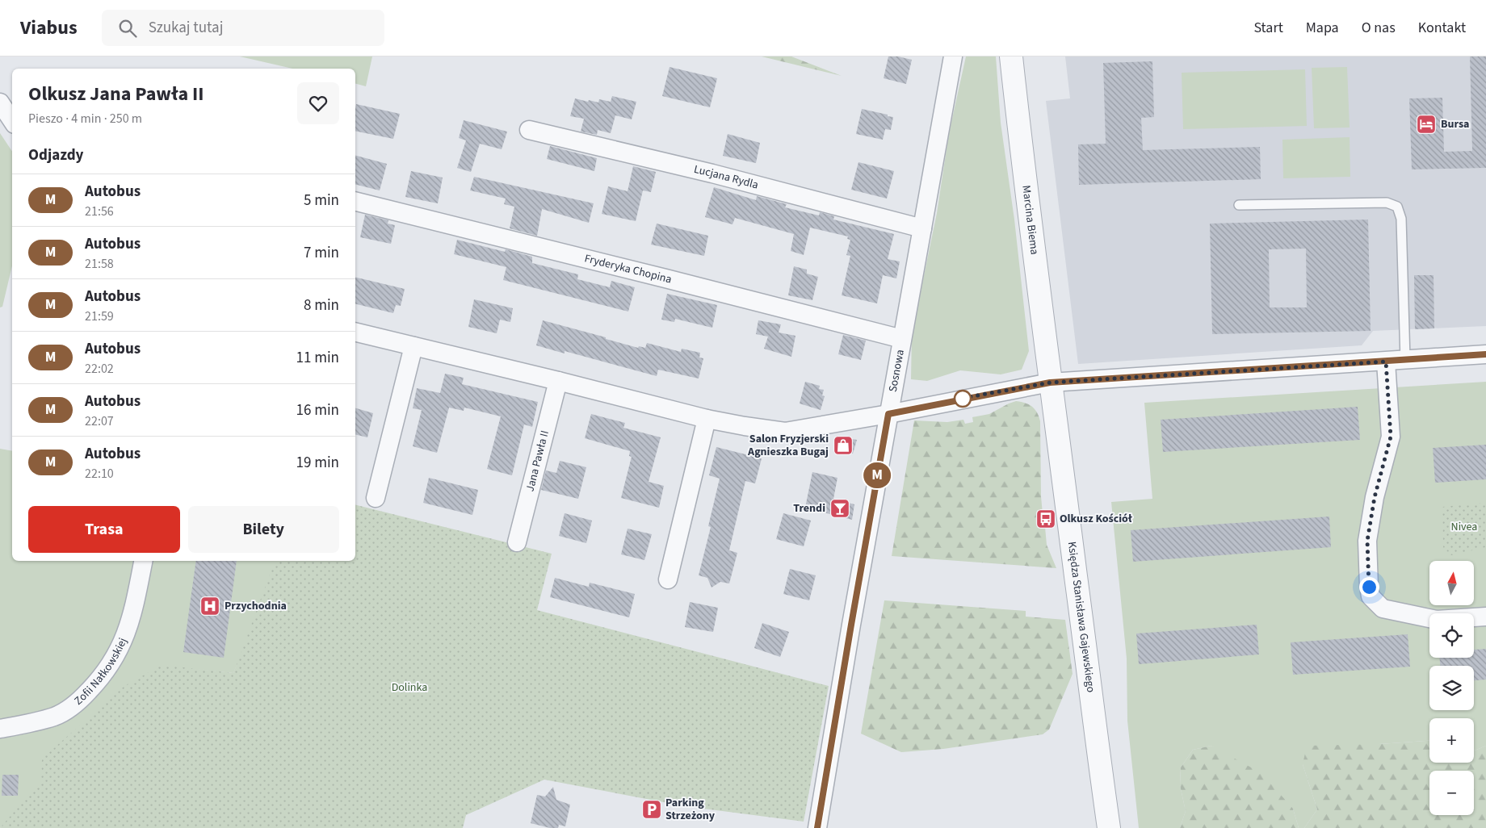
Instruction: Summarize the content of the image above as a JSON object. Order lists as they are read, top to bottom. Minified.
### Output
{"streets":{"street":["Lucjana Rydla","Marcina Biema","Fryderyka Chopina","Sosnowa","Jana Pawła II","Księdza Stanisława Gajewskiego","Zofii Nałkowskiej"]},"crossings":[["Lucjana Rydla","Sosnowa"],["Marcina Biema","Księdza Stanisława Gajewskiego"],["Fryderyka Chopina","Sosnowa"]],"parks":["Nivea","Dolinka"],"places":{"hotel":["Bursa"],"shop":["Salon Fryzjerski Agnieszka Bugaj"],"bar":["Trendi"],"bus stop":["Olkusz Kościół"],"hospital":["Przychodnia"],"parking":["Parking Strzeżony"]},"lines":["bus line M"],"north":"top","page":{"header":"Viabus","search":"Szukaj tutaj","nav":["Start","Mapa","O nas","Kontakt"],"on_map":"M","heading":[["Olkusz Jana Pawła II","Pieszo · 4 min · 250 m"],"Odjazdy"],"list":[{"mark":"M","name":"Autobus","note":"21:56","value":"5 min"},{"mark":"M","name":"Autobus","note":"21:58","value":"7 min"},{"mark":"M","name":"Autobus","note":"21:59","value":"8 min"},{"mark":"M","name":"Autobus","note":"22:02","value":"11 min"},{"mark":"M","name":"Autobus","note":"22:07","value":"16 min"},{"mark":"M","name":"Autobus","note":"22:10","value":"19 min"}],"buttons":["Trasa","Bilety"],"map_buttons":["+","−"]}}
